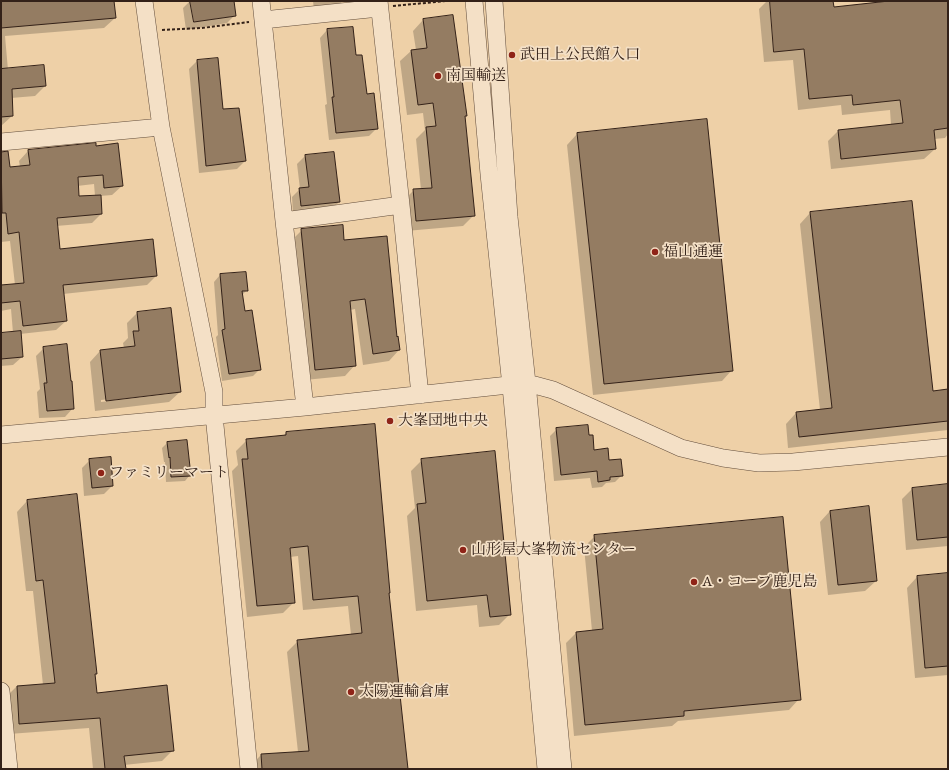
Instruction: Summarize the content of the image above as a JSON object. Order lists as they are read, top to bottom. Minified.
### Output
{"places":["武田上公民館入口","南国輸送","福山通運","大峯団地中央","ファミリーマート","山形屋大峯物流センター","A・コープ鹿児島","太陽運輸倉庫"]}
